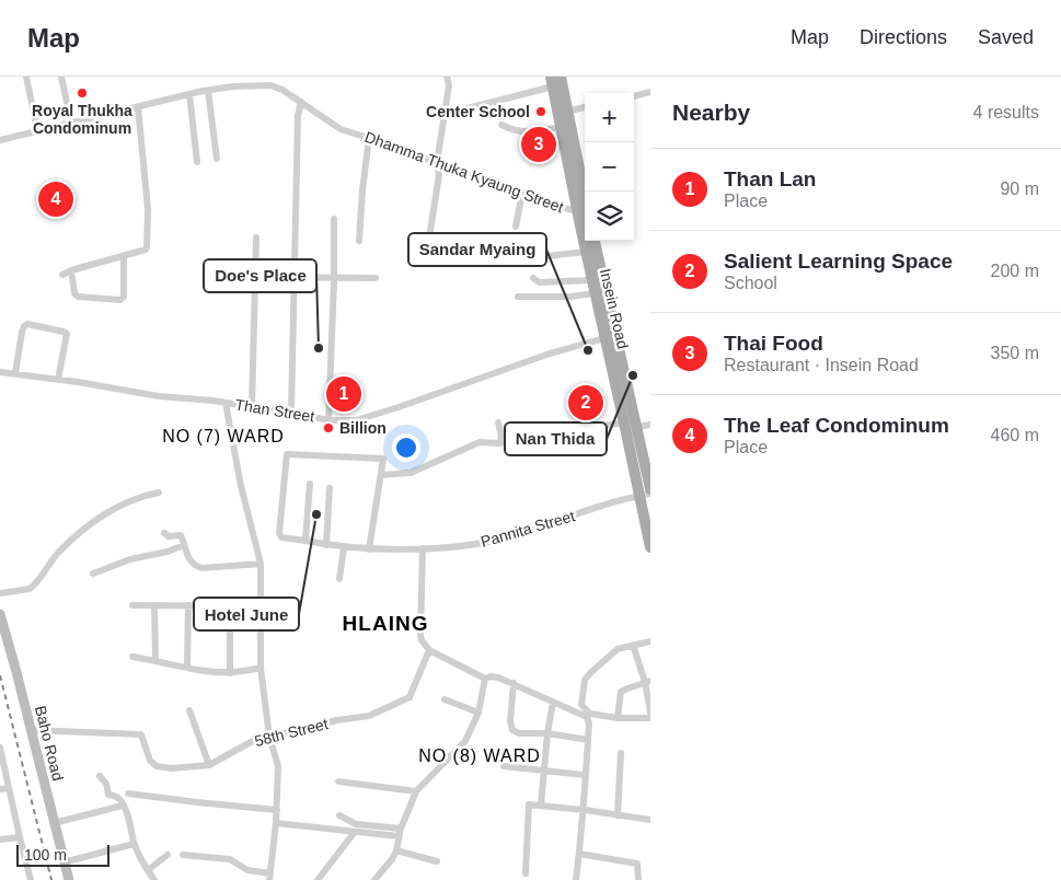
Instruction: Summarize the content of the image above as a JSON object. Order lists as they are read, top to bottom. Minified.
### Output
{"streets":{"main road":["Insein Road","Baho Road"],"street":["Dhamma Thuka Kyaung Street","Than Street","Pannita Street","58th Street"]},"crossings":[["Dhamma Thuka Kyaung Street","Insein Road"],["Insein Road","Than Street"],["Insein Road","Pannita Street"],["58th Street","Baho Road"]],"districts":["NO (7) WARD","HLAING","NO (8) WARD"],"places":["Royal Thukha Condominum","Center School","Doe's Place","Sandar Myaing","Nan Thida","Billion","Hotel June"],"scale_bar":"100 m","page":{"header":"Map","nav":["Map","Directions","Saved"],"heading":["Nearby","4 results"],"map_buttons":["+","−"],"pins":["3","4","1","2"],"list":[{"mark":"1","name":"Than Lan","note":"Place","value":"90 m"},{"mark":"2","name":"Salient Learning Space","note":"School","value":"200 m"},{"mark":"3","name":"Thai Food","note":"Restaurant · Insein Road","value":"350 m"},{"mark":"4","name":"The Leaf Condominum","note":"Place","value":"460 m"}],"scale":"100 m"}}
